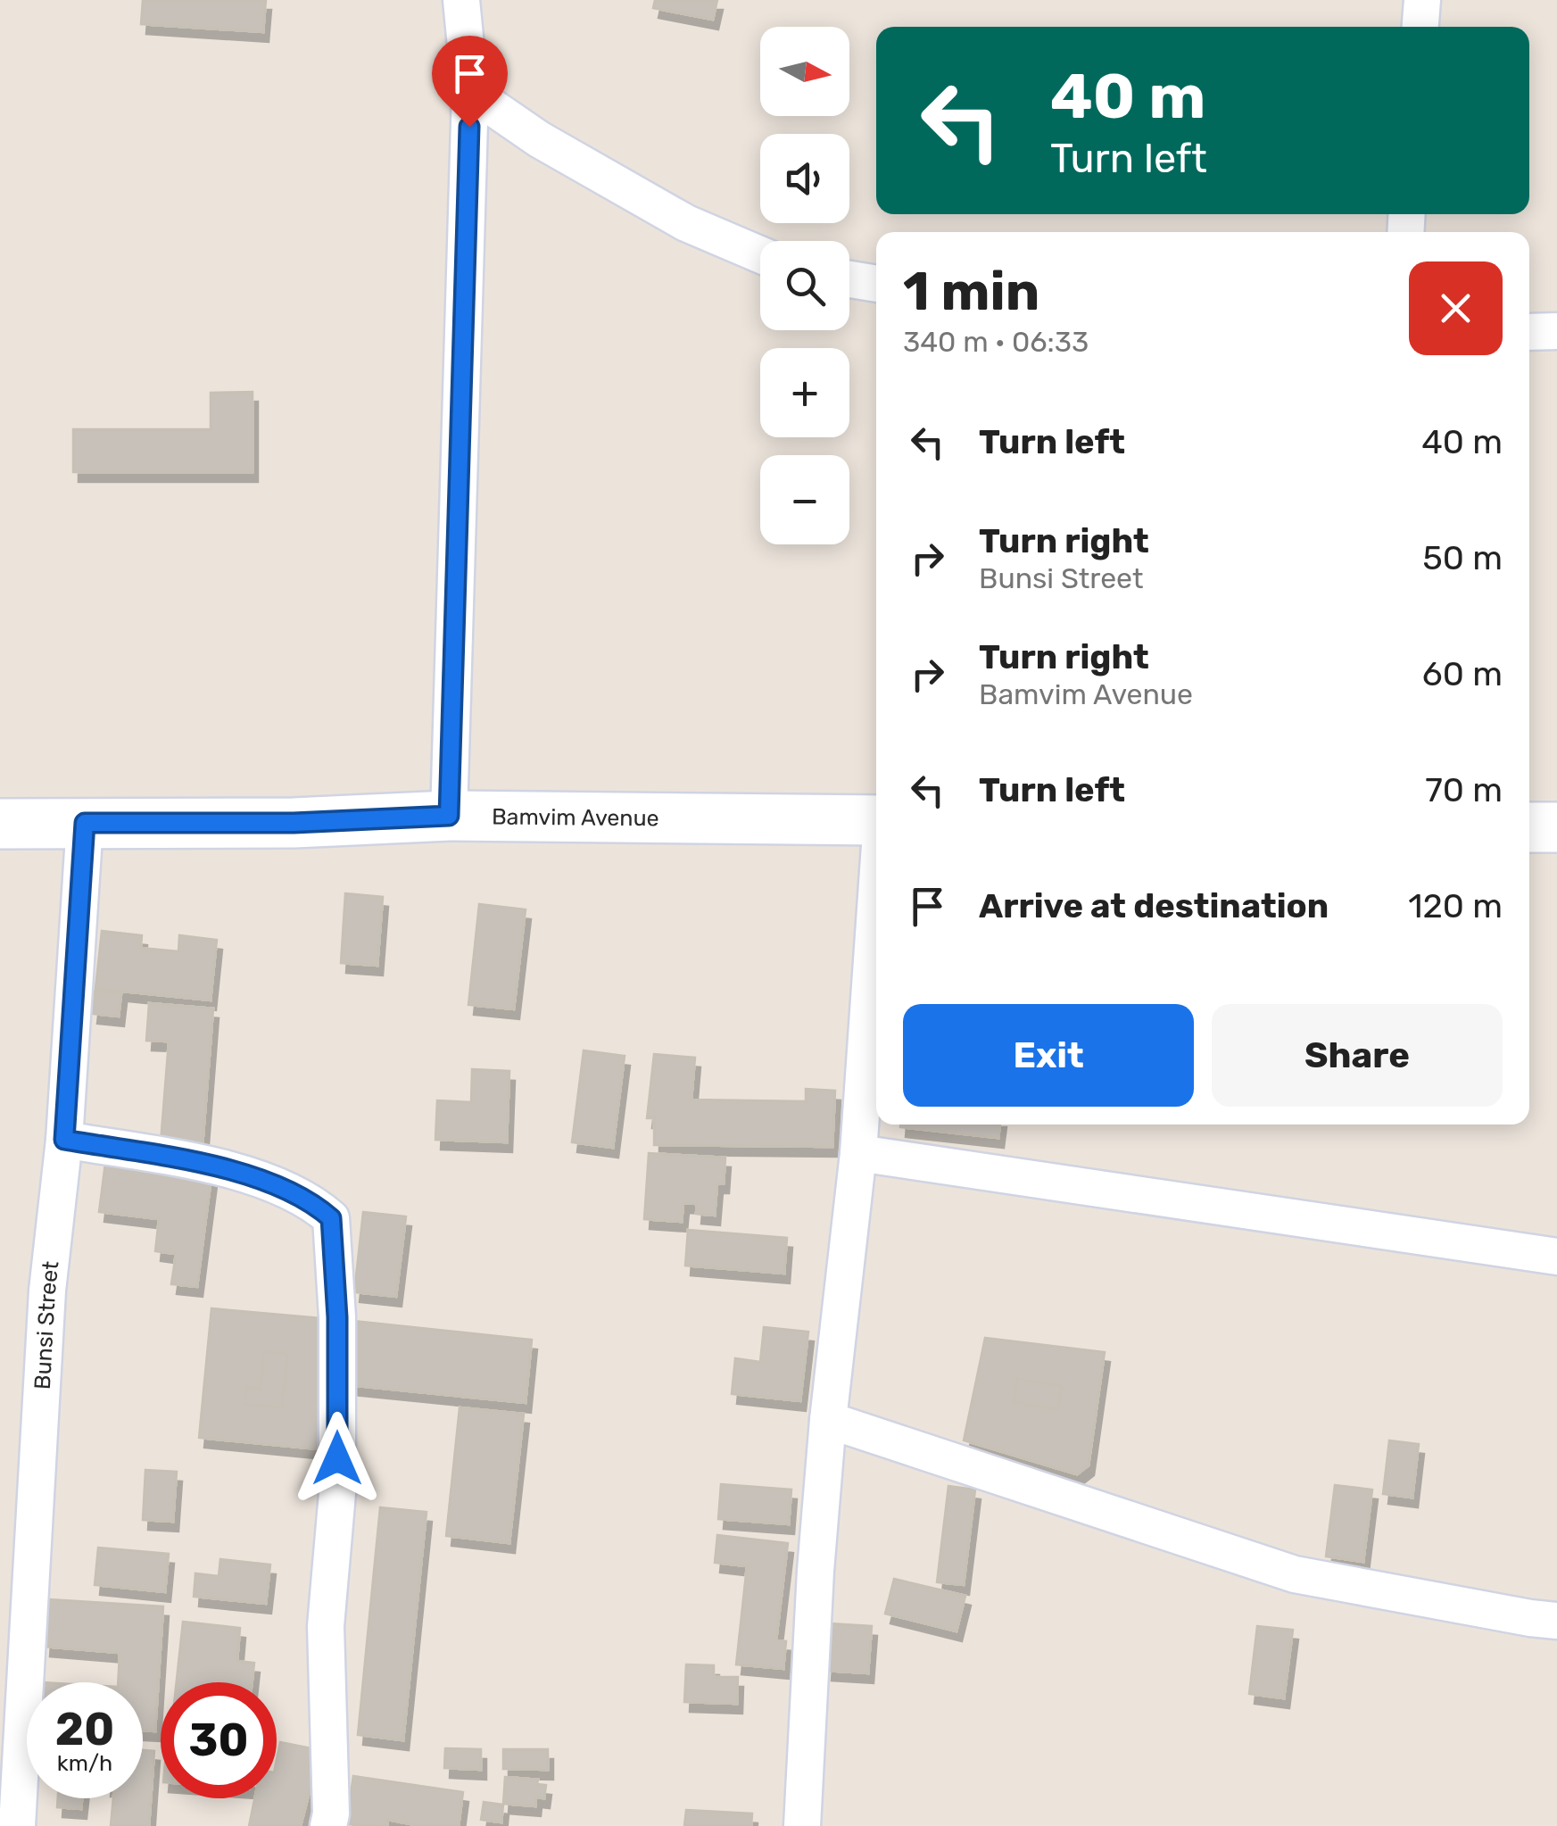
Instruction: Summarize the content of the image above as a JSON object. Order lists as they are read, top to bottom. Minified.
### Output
{"streets":{"street":["Bamvim Avenue","Bunsi Street"]},"crossings":[["Bamvim Avenue","Bunsi Street"]],"north":"right","page":{"map_buttons":["+","−"],"turn":["40 m","Turn left"],"heading":["1 min","340 m · 06:33"],"list":[{"name":"Turn left","value":"40 m"},{"name":"Turn right","note":"Bunsi Street","value":"50 m"},{"name":"Turn right","note":"Bamvim Avenue","value":"60 m"},{"name":"Turn left","value":"70 m"},{"name":"Arrive at destination","value":"120 m"}],"buttons":["Exit","Share"],"speed":"20 km/h","limit":"30"}}
